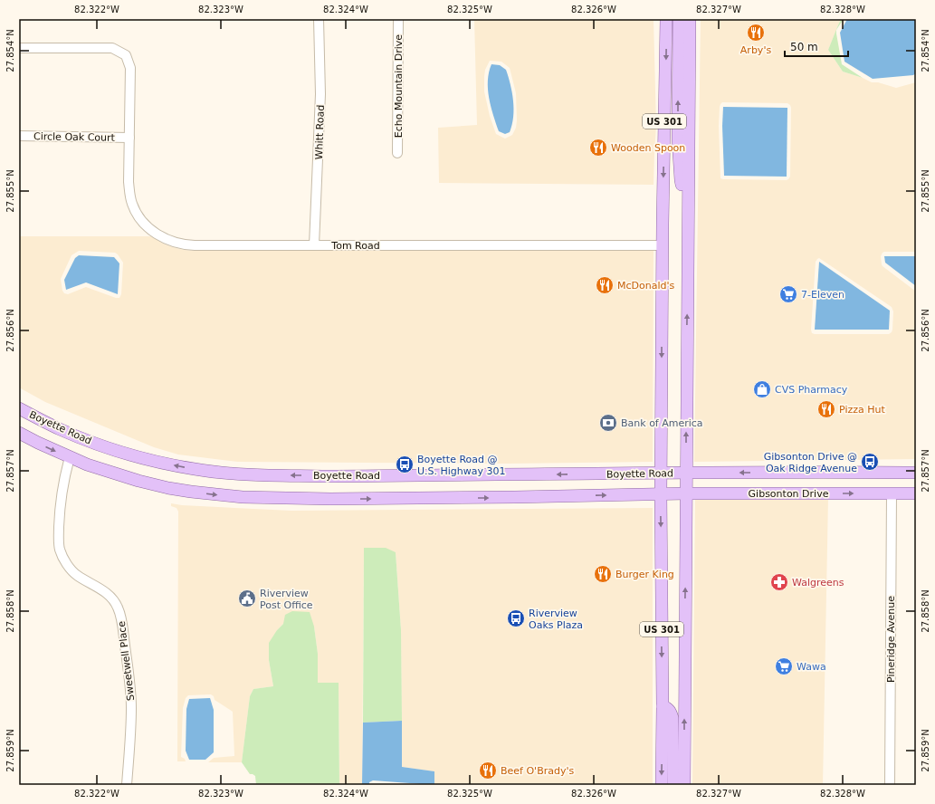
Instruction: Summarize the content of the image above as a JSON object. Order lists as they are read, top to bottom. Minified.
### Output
{"streets":{"main road":["US 301","Boyette Road","Gibsonton Drive"],"street":["Echo Mountain Drive","Whitt Road","Circle Oak Court","Tom Road","Pineridge Avenue","Sweetwell Place"]},"crossings":[["US 301","Tom Road"],["US 301","Boyette Road"],["US 301","Gibsonton Drive"],["Whitt Road","Tom Road"],["Circle Oak Court","Tom Road"],["Gibsonton Drive","Pineridge Avenue"]],"places":{"restaurant":["Arby's","Wooden Spoon","McDonald's","Pizza Hut","Burger King","Beef O'Brady's"],"supermarket":["7-Eleven","Wawa"],"shop":["CVS Pharmacy"],"bank":["Bank of America"],"bus stop":["Gibsonton Drive @ Oak Ridge Avenue","Boyette Road @ U.S. Highway 301","Riverview Oaks Plaza"],"pharmacy":["Walgreens"],"public building":["Riverview Post Office"]},"scale_bar":"50 m","coordinates":["82.322°W","82.323°W","82.324°W","82.325°W","82.326°W","82.327°W","82.328°W","27.854°N","27.855°N","27.856°N","27.857°N","27.858°N","27.859°N"]}
